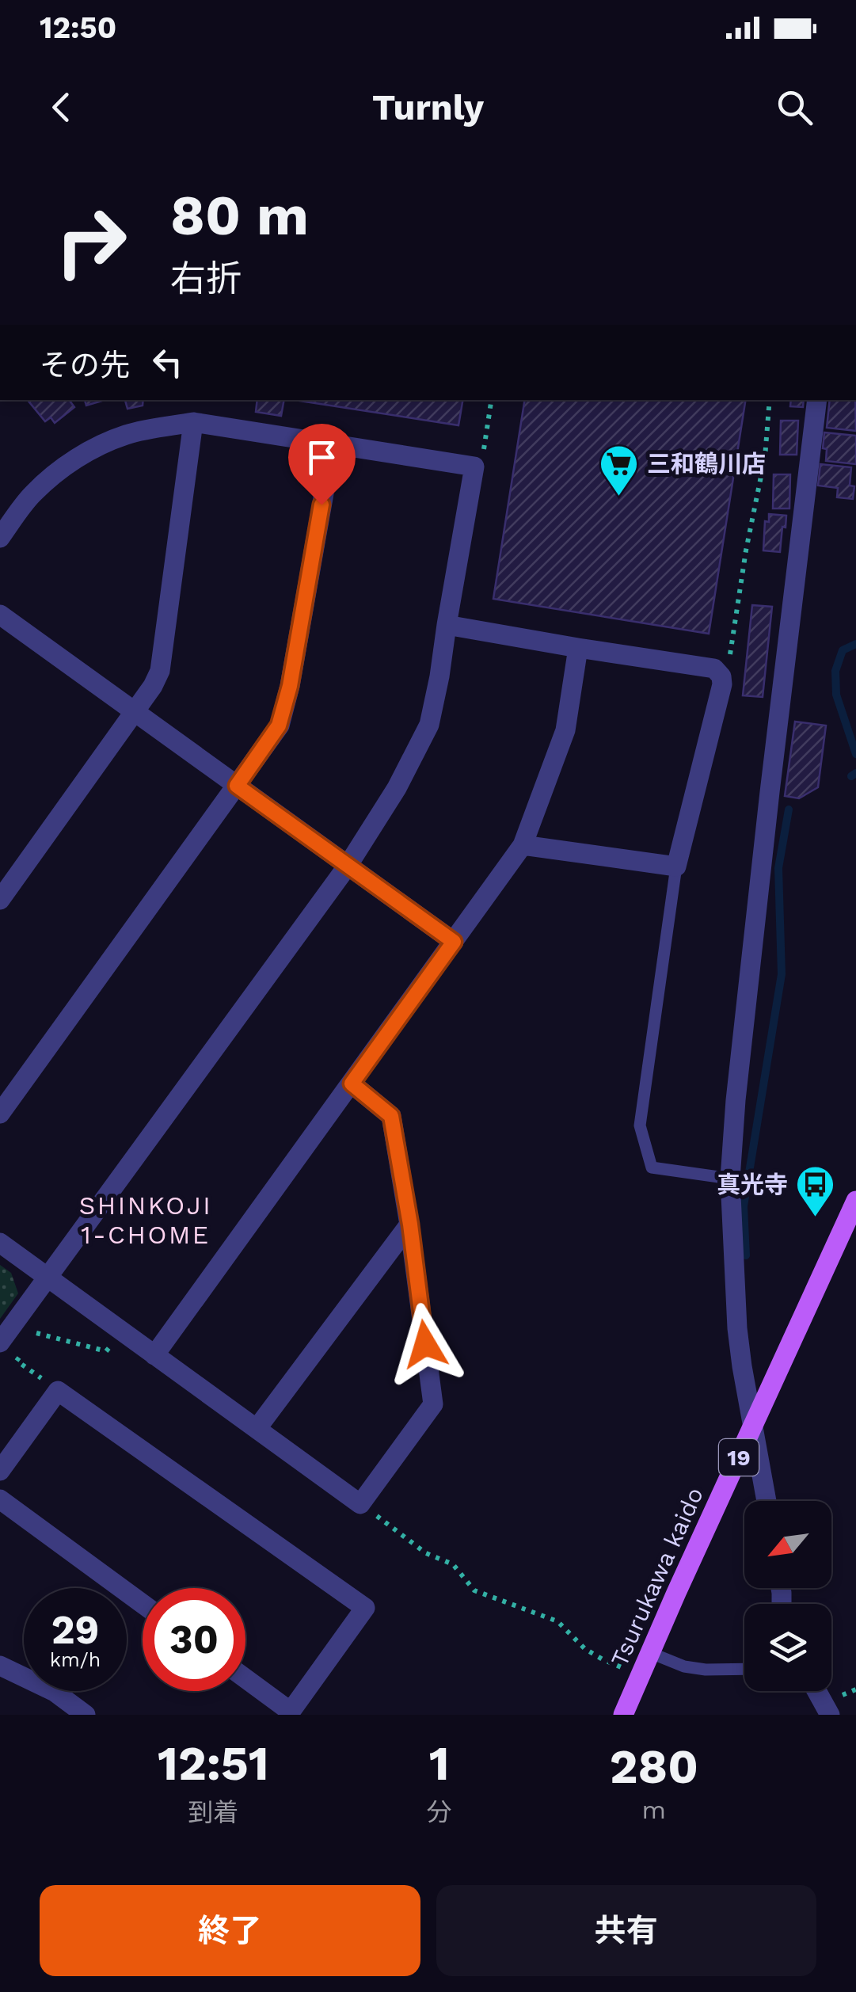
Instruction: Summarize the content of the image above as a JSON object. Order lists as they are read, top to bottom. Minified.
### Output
{"streets":{"main road":["19","Tsurukawa kaido"]},"districts":["SHINKOJI 1-CHOME"],"places":{"supermarket":["三和鶴川店"],"bus stop":["真光寺"]},"north":"bottom left","page":{"status":"12:50","header":"Turnly","turn":["80 m","右折"],"then":"その先","speed":"29 km/h","limit":"30","eta":["12:51","到着","1","分","280","m"],"buttons":["終了","共有"]}}
